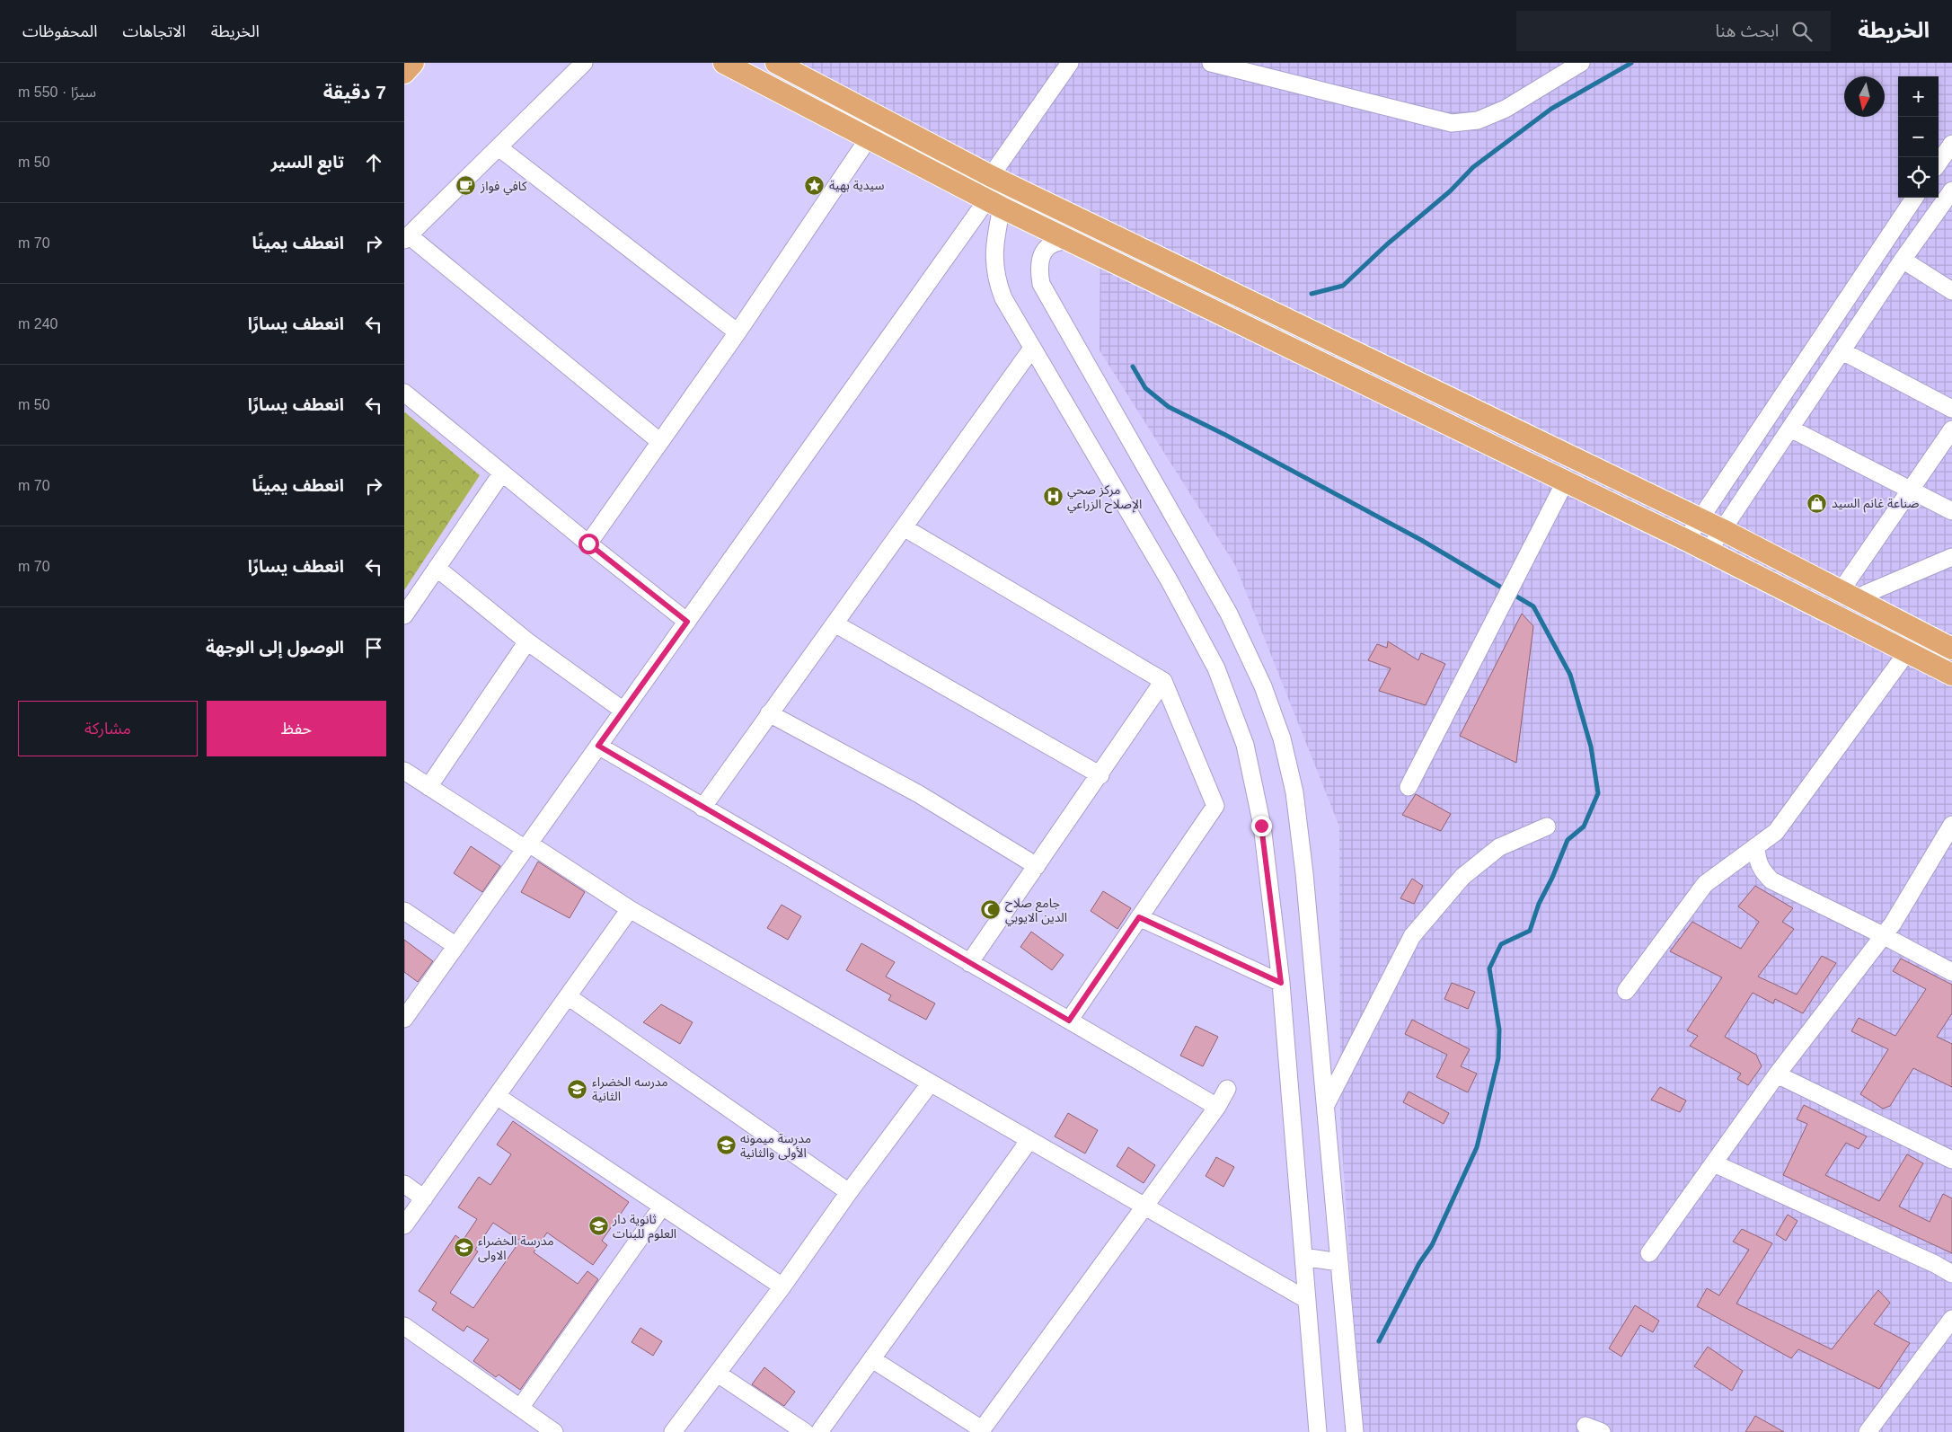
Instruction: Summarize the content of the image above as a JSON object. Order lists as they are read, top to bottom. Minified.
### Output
{"places":{"place":["سيدية بهية"],"cafe":["كافي فواز"],"hospital":["مركز صحي الإصلاح الزراعي"],"shop":["صناعة غانم السيد"],"mosque":["جامع صلاح الدين الايوبي"],"school or university":["مدرسه الخضراء الثانية","مدرسة ميمونه الأولى والثانية","ثانوية دار العلوم للبنات","مدرسة الخضراء الاولى"]},"north":"bottom","page":{"header":"الخريطة","search":"ابحث هنا","nav":["الخريطة","الاتجاهات","المحفوظات"],"heading":["7 دقيقة","سيرًا · 550 m"],"map_buttons":["+","−"],"list":[["تابع السير","50 m"],["انعطف يمينًا","70 m"],["انعطف يسارًا","240 m"],["انعطف يسارًا","50 m"],["انعطف يمينًا","70 m"],["انعطف يسارًا","70 m"],"الوصول إلى الوجهة"],"buttons":["حفظ","مشاركة"]}}
